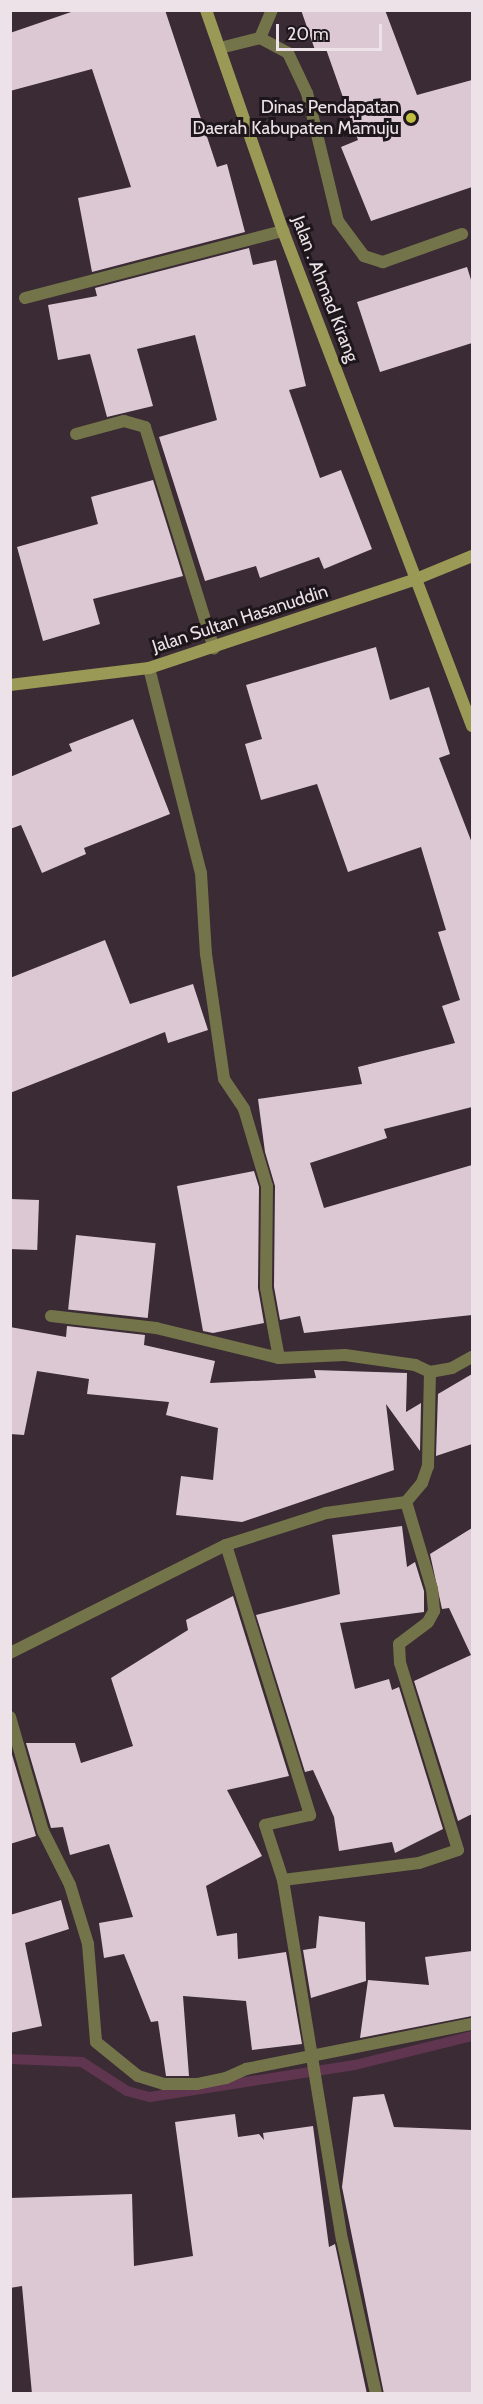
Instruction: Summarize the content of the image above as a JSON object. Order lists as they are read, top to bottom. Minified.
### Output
{"streets":{"main road":["Jalan . Ahmad Kirang","Jalan Sultan Hasanuddin"]},"crossings":[["Jalan . Ahmad Kirang","Jalan Sultan Hasanuddin"]],"places":["Dinas Pendapatan Daerah Kabupaten Mamuju"],"scale_bar":"20 m"}
